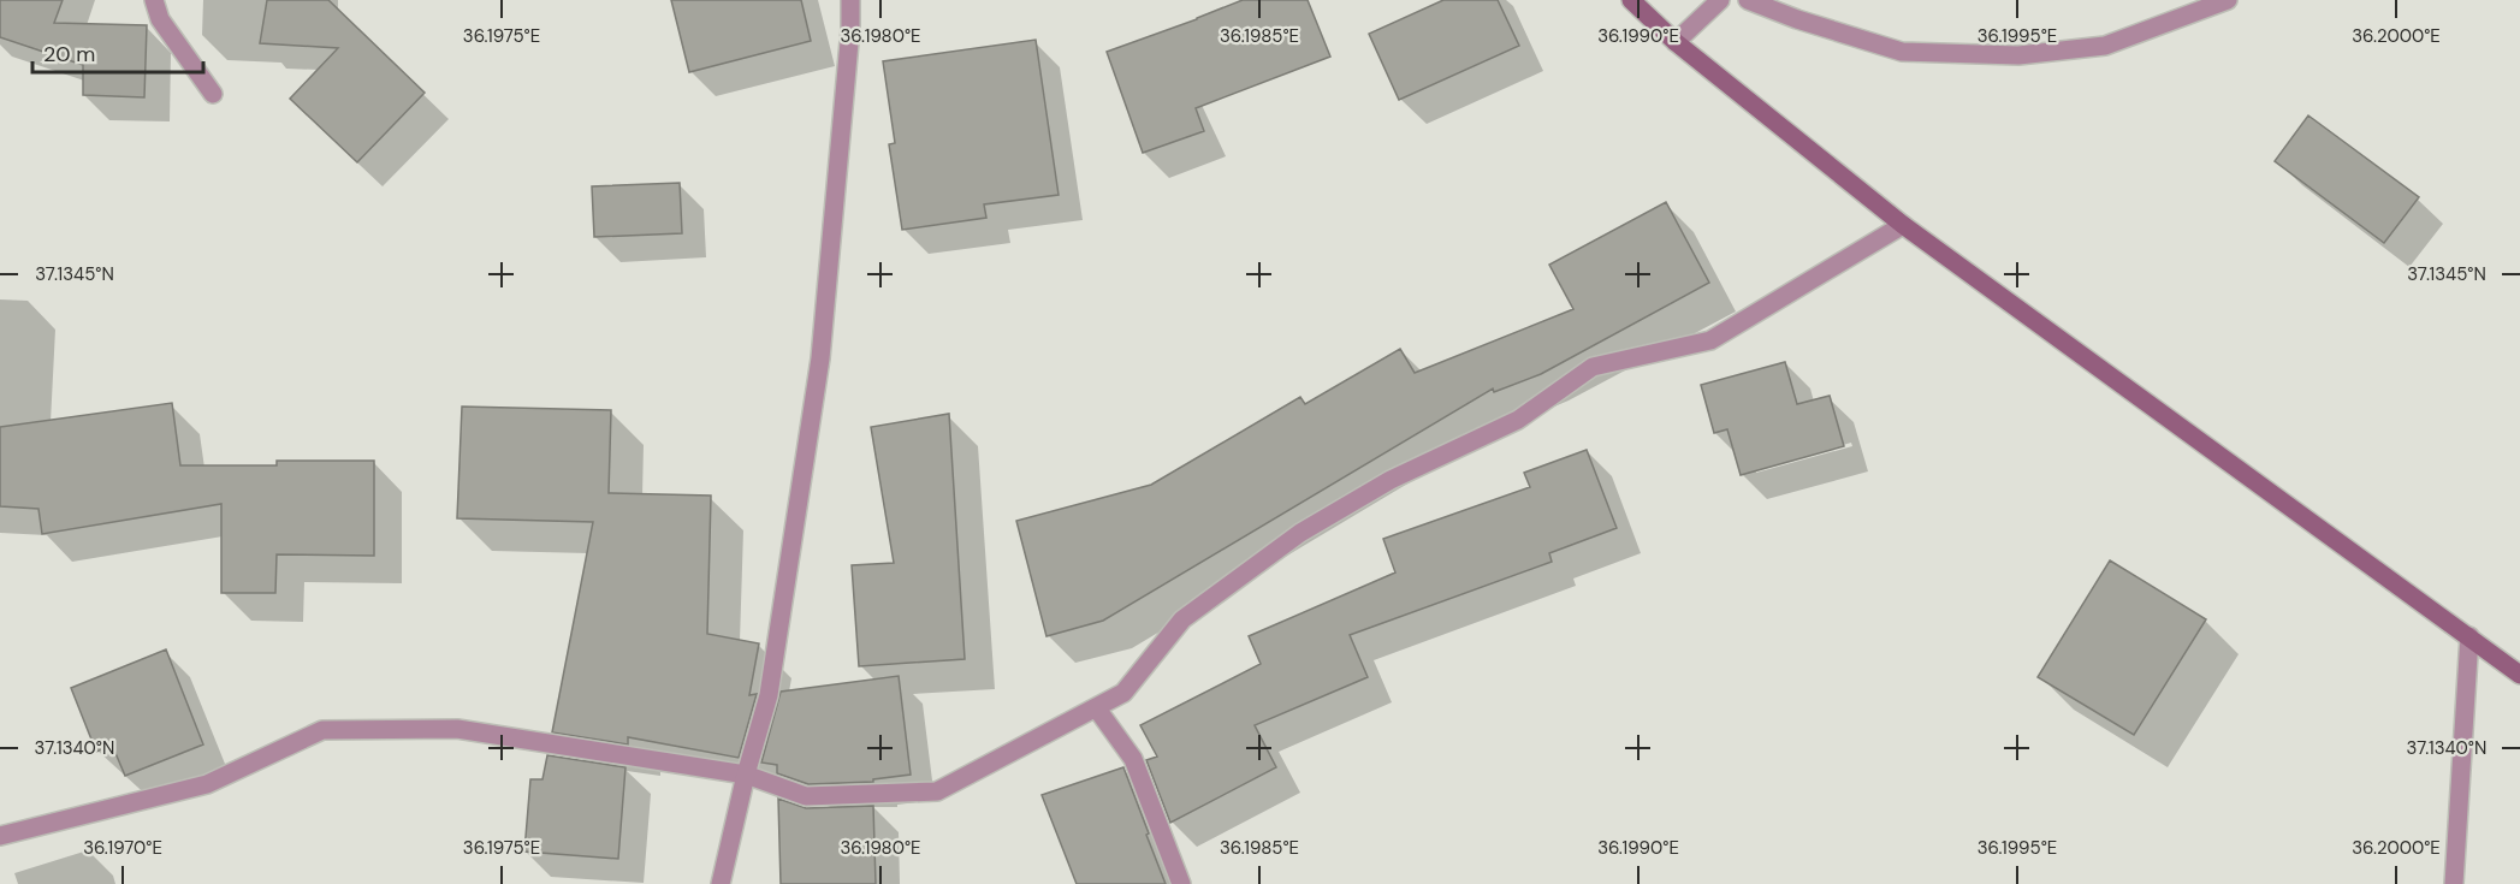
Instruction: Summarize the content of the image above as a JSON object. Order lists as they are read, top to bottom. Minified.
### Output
{"scale_bar":"20 m","coordinates":["36.1975°E","36.1980°E","36.1985°E","36.1990°E","36.1995°E","36.2000°E","37.1345°N","37.1340°N","36.1970°E"]}
